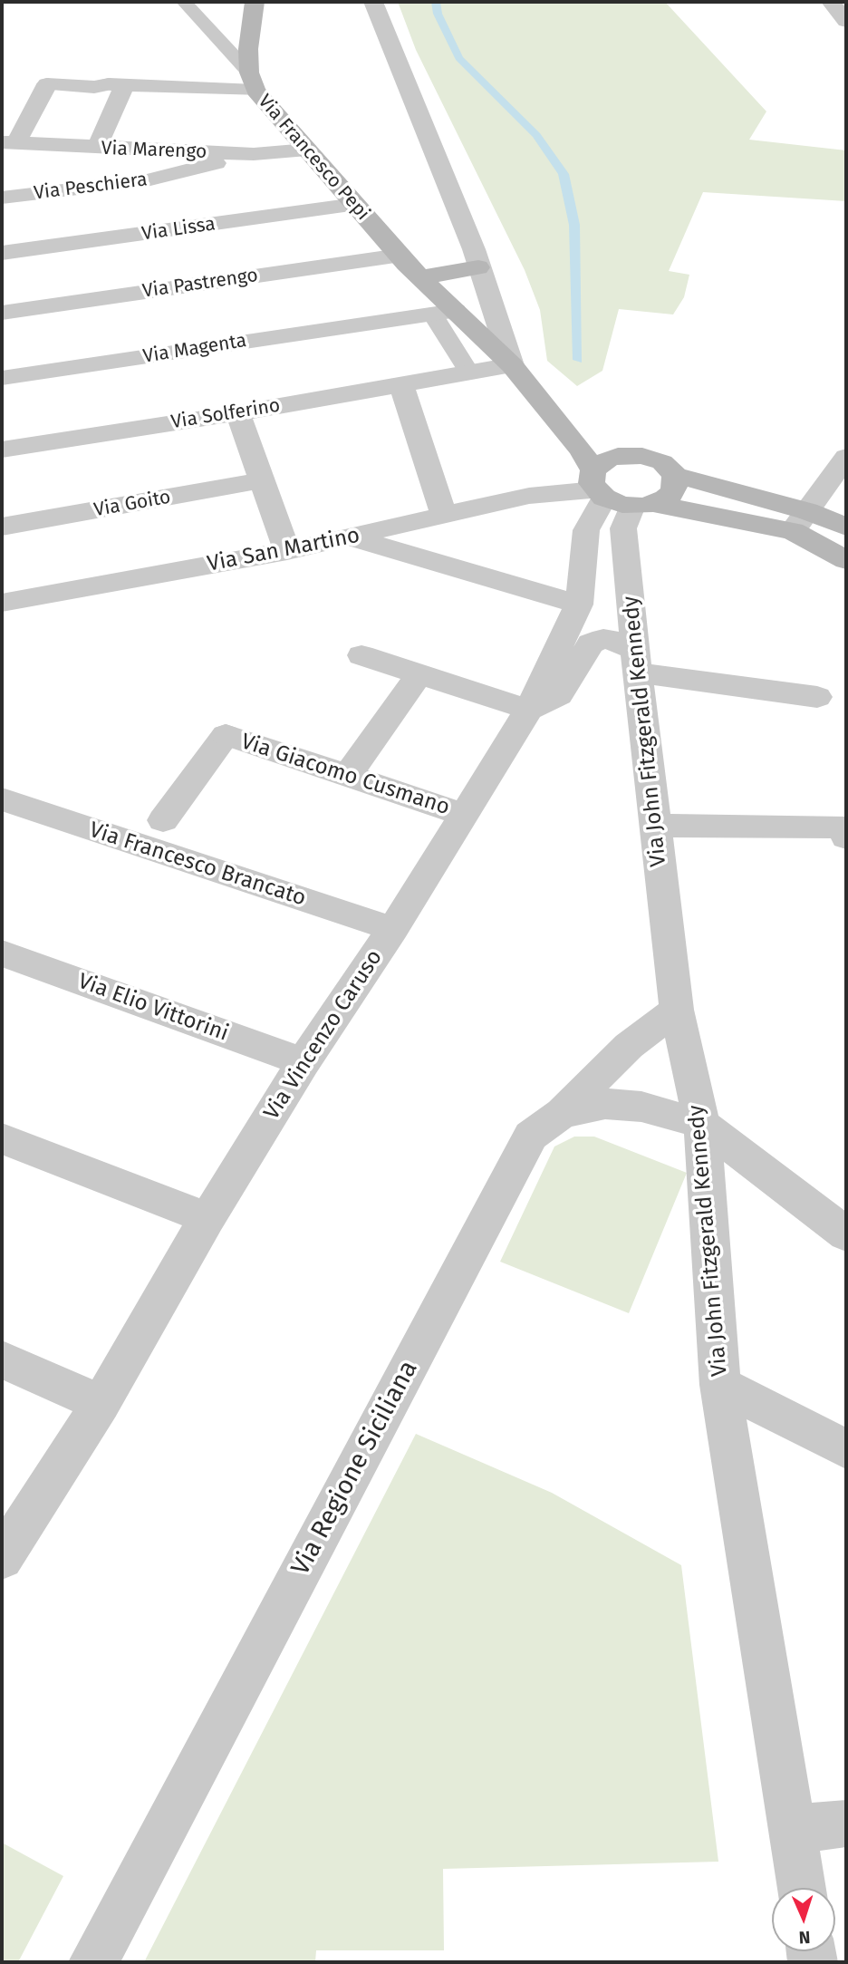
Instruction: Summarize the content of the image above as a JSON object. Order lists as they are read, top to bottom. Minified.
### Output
{"streets":{"main road":["Via Francesco Pepi"],"street":["Via Marengo","Via Peschiera","Via Lissa","Via Pastrengo","Via Magenta","Via Solferino","Via Goito","Via San Martino","Via John Fitzgerald Kennedy","Via Giacomo Cusmano","Via Francesco Brancato","Via Elio Vittorini","Via Vincenzo Caruso","Via Regione Siciliana"]},"crossings":[["Via Marengo","Via Francesco Pepi"],["Via Marengo","Via Peschiera"],["Via Francesco Pepi","Via Lissa"],["Via Francesco Pepi","Via Pastrengo"],["Via Francesco Pepi","Via Magenta"],["Via Francesco Pepi","Via Solferino"],["Via San Martino","Via John Fitzgerald Kennedy"],["Via San Martino","Via Vincenzo Caruso"],["Via John Fitzgerald Kennedy","Via Vincenzo Caruso"],["Via John Fitzgerald Kennedy","Via Regione Siciliana"],["Via Giacomo Cusmano","Via Vincenzo Caruso"],["Via Francesco Brancato","Via Vincenzo Caruso"],["Via Elio Vittorini","Via Vincenzo Caruso"]],"north":"bottom"}
